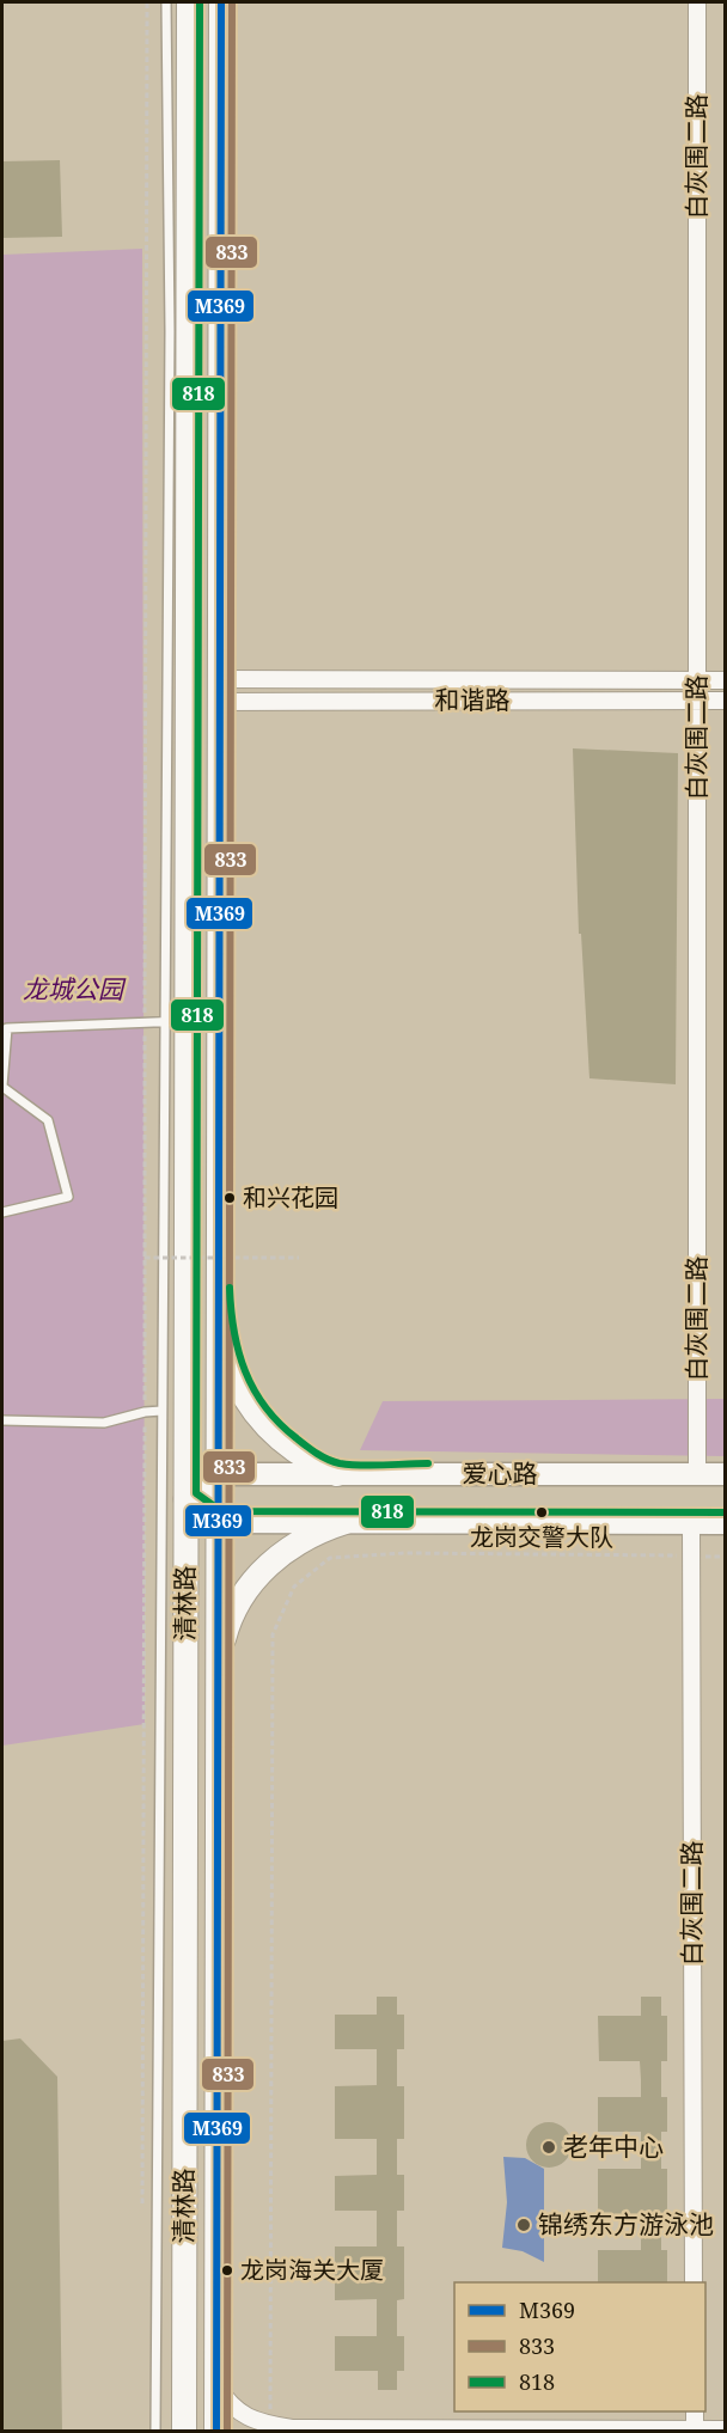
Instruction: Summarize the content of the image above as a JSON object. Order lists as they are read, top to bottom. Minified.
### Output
{"streets":{"main road":["清林路"],"street":["白灰围二路","和谐路","爱心路"]},"crossings":[["白灰围二路","和谐路"],["白灰围二路","爱心路"],["和谐路","清林路"],["爱心路","清林路"]],"parks":["龙城公园"],"places":["和兴花园","龙岗交警大队","老年中心","锦绣东方游泳池","龙岗海关大厦"],"lines":["transit line M369","transit line 833","transit line 818"],"legend":["M369","833","818"]}
